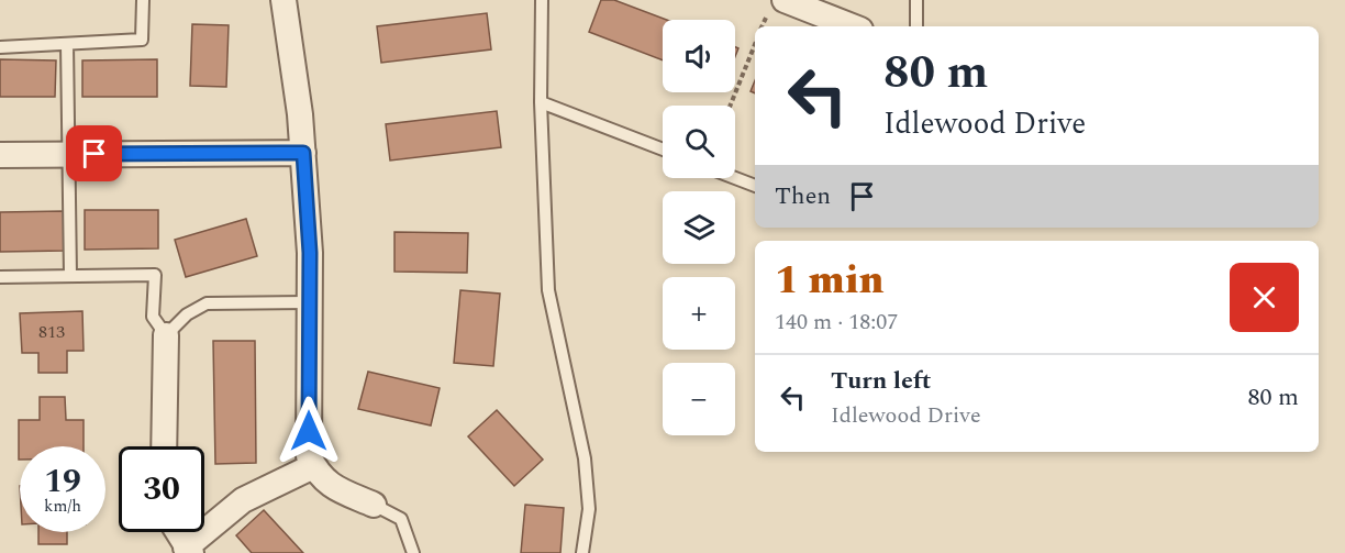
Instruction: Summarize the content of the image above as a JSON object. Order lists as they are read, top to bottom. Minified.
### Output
{"house_numbers":["813"],"page":{"map_buttons":["+","−"],"turn":["80 m","Idlewood Drive"],"then":"Then","heading":["1 min","140 m · 18:07"],"list":[{"name":"Turn left","note":"Idlewood Drive","value":"80 m"}],"speed":"19 km/h","limit":"30"}}
